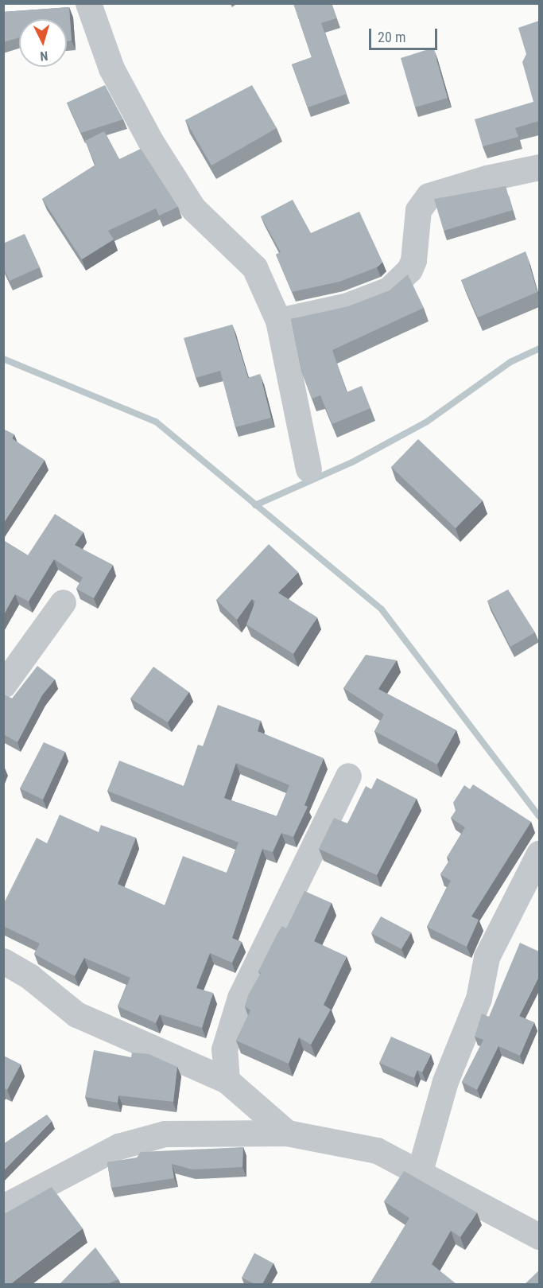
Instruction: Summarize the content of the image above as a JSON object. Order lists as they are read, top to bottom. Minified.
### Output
{"scale_bar":"20 m","north":"bottom"}
